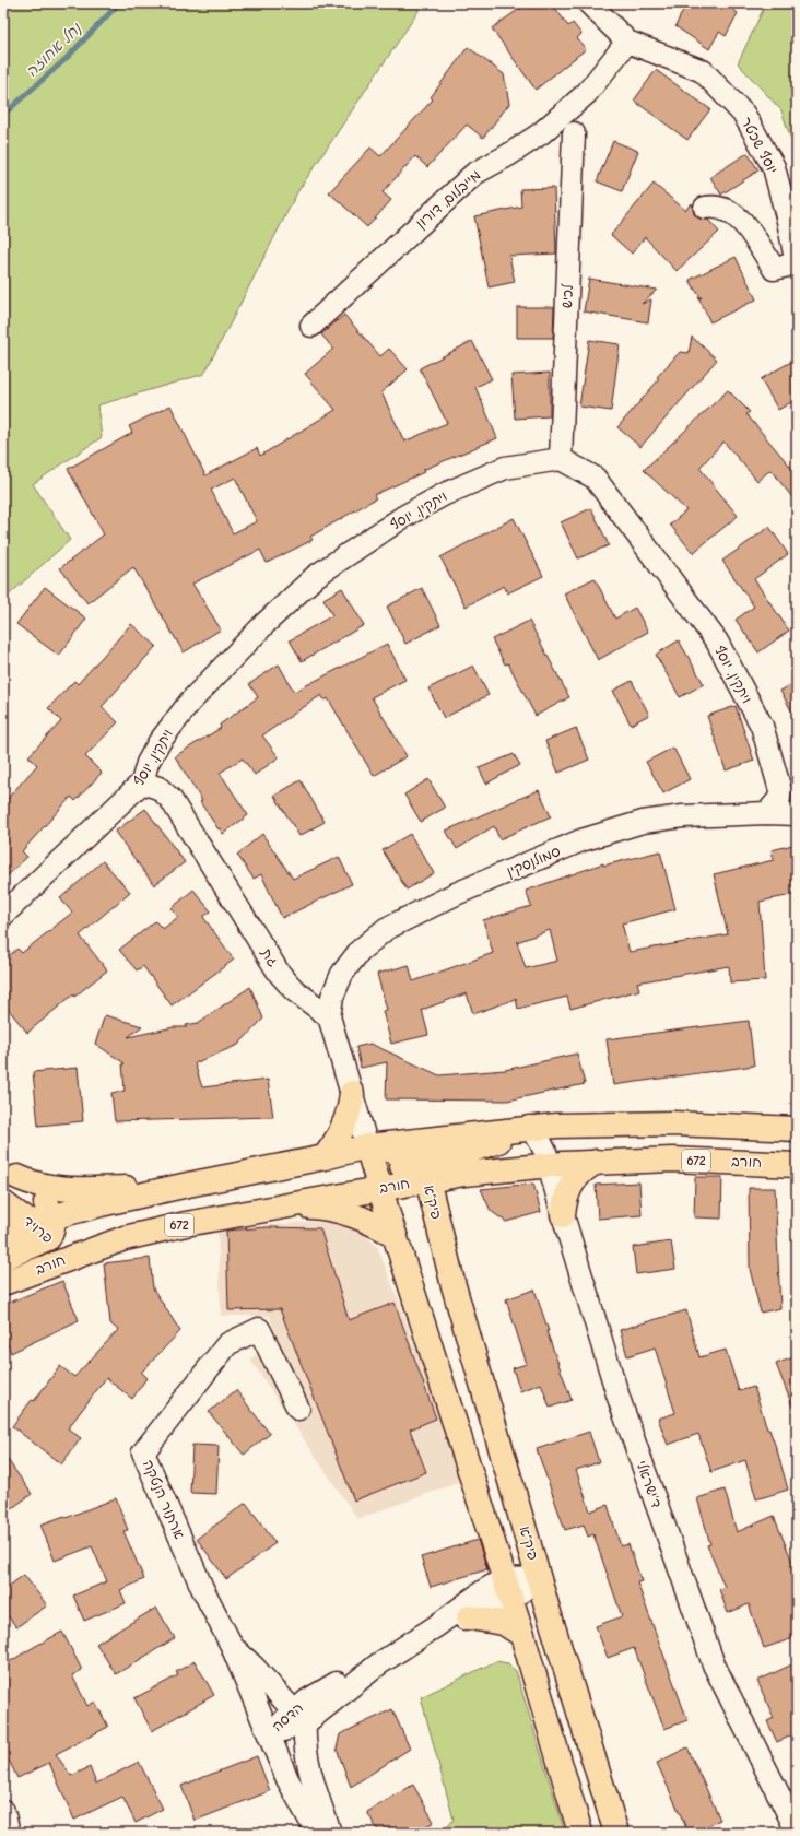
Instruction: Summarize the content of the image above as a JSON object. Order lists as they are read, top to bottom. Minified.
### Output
{"streets":{"main road":["672","חורב","פיק\"א","פרויד"],"street":["יוסף שכטר","מייבלום, דורון","לכיש","ויתקין, יוסף","סמולנסקין","גת","ד'ישראלי","ארתור הנטקה","הדסה"]},"crossings":[["יוסף שכטר","מייבלום, דורון"],["לכיש","ויתקין, יוסף"],["ויתקין, יוסף","סמולנסקין"],["ויתקין, יוסף","גת"],["סמולנסקין","גת"],["חורב","פיק\"א"],["חורב","פרויד"],["חורב","ד'ישראלי"],["פיק\"א","הדסה"],["ארתור הנטקה","הדסה"]],"water":["נחל אחוזה"]}
